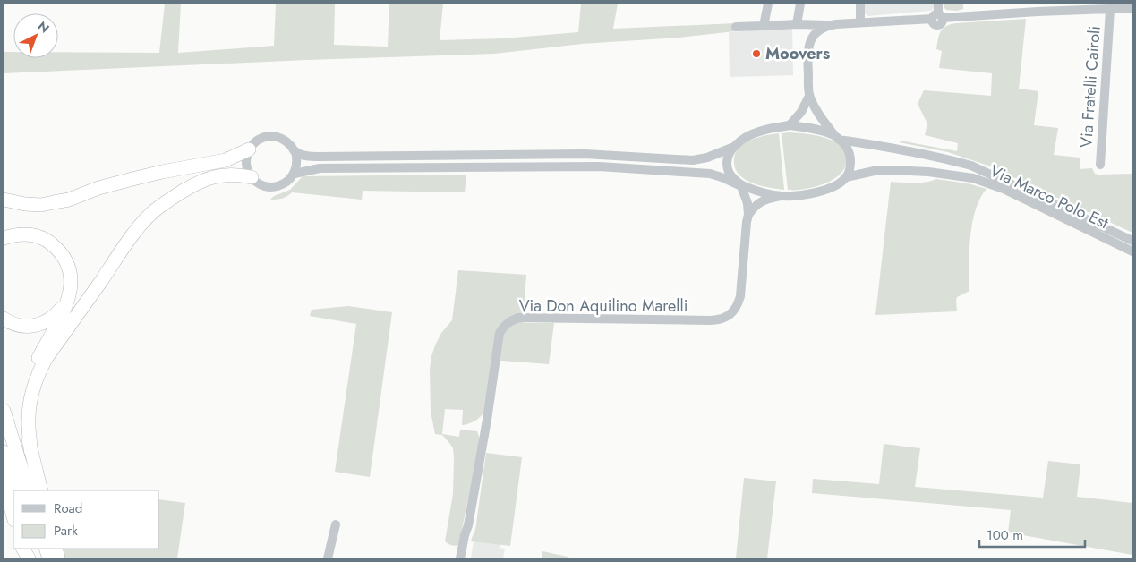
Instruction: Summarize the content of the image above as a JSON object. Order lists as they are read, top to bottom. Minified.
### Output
{"streets":{"street":["Via Fratelli Cairoli","Via Marco Polo Est","Via Don Aquilino Marelli"]},"crossings":[["Via Marco Polo Est","Via Don Aquilino Marelli"]],"places":["Moovers"],"legend":["Road","Park"],"scale_bar":"100 m","north":"top right"}
